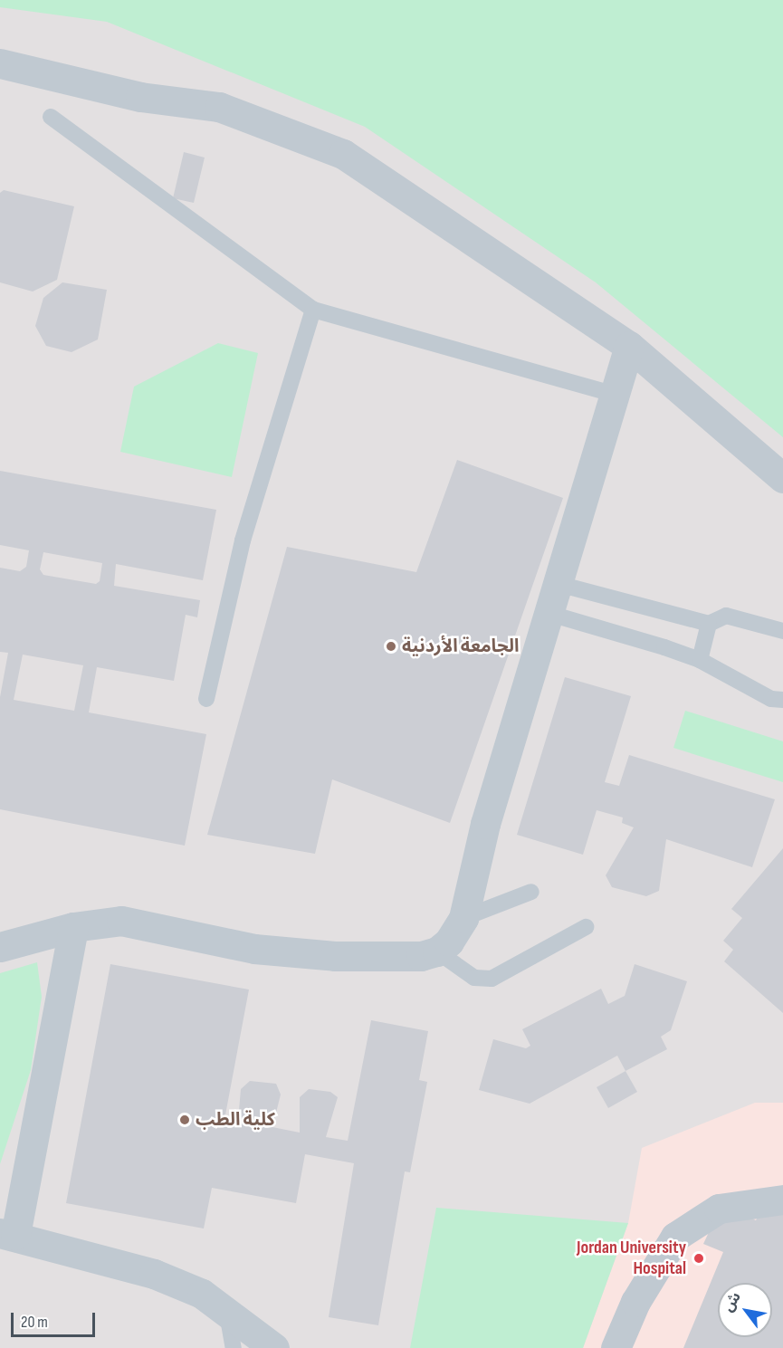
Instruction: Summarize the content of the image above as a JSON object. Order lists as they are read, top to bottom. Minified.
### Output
{"places":["الجامعة الأردنية","كلية الطب","Jordan University Hospital"],"scale_bar":"20 m","north":"top left"}
